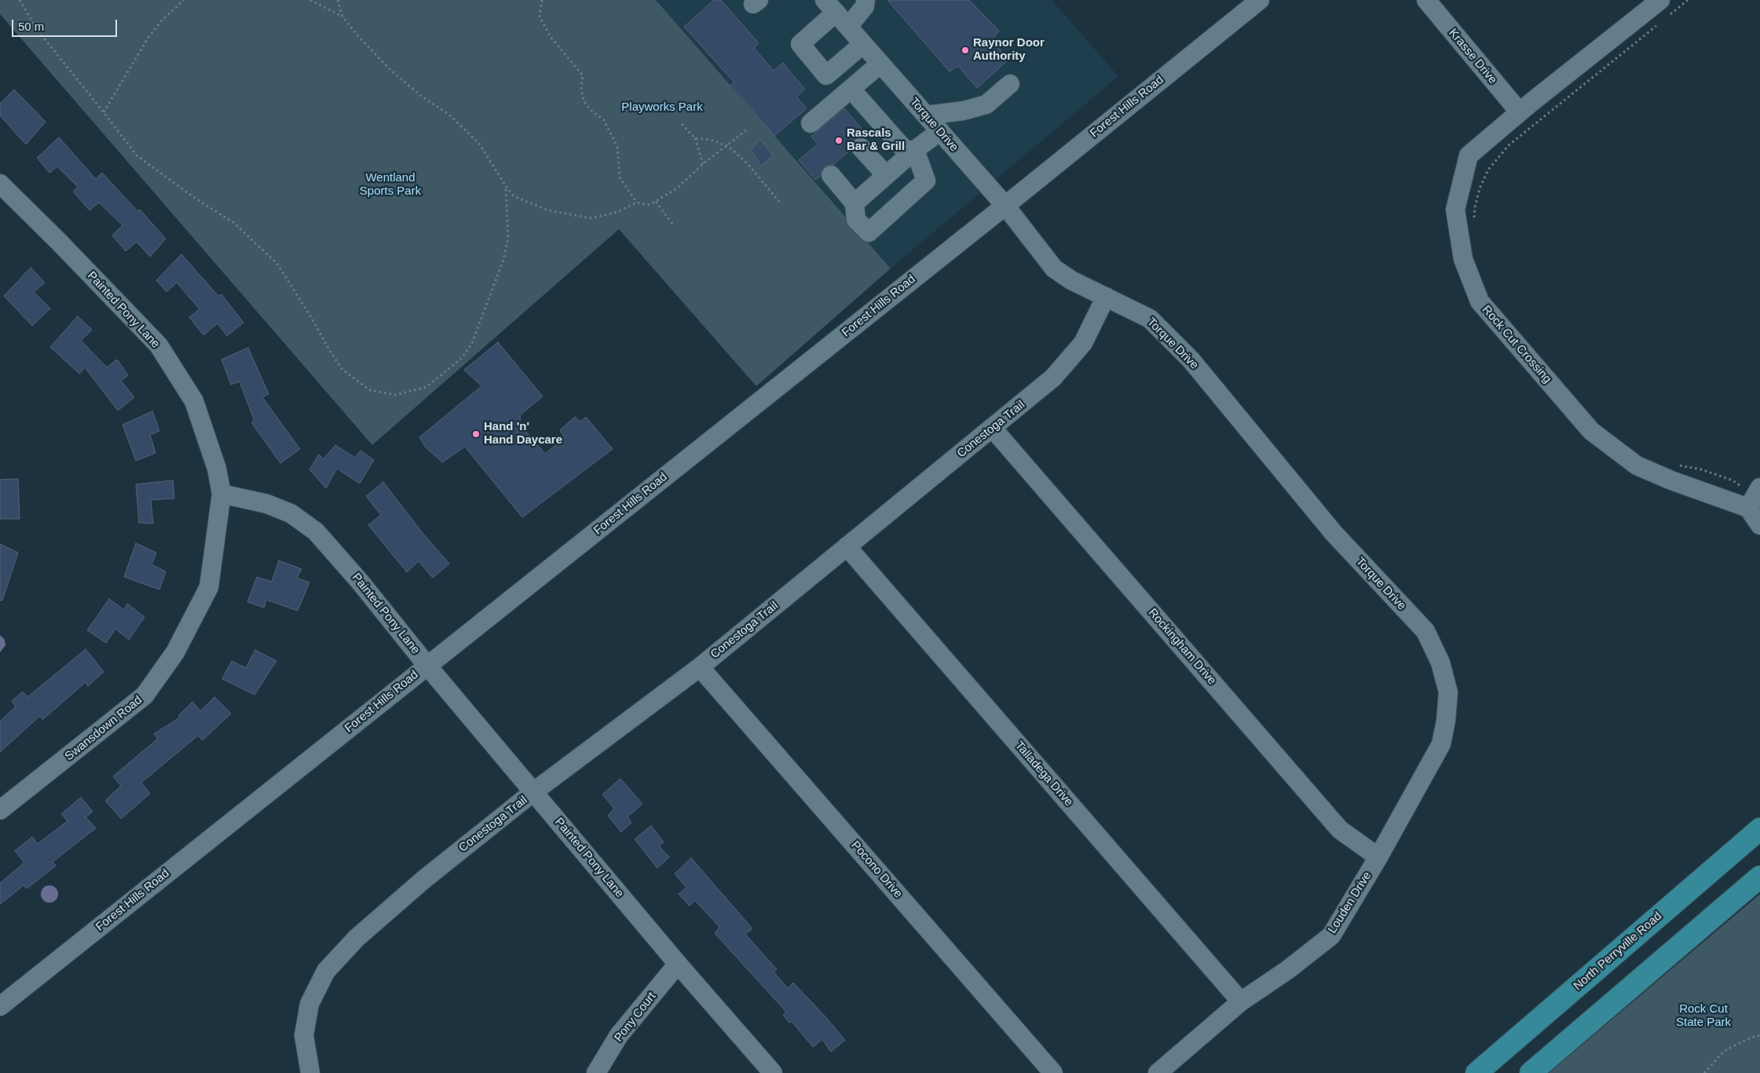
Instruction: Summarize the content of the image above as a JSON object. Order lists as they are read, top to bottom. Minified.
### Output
{"streets":{"main road":["North Perryville Road"],"street":["Krasse Drive","Forest Hills Road","Torque Drive","Painted Pony Lane","Rock Cut Crossing","Conestoga Trail","Rockingham Drive","Swansdown Road","Talladega Drive","Pocono Drive","Louden Drive","Pony Court"]},"crossings":[["Krasse Drive","Rock Cut Crossing"],["Forest Hills Road","Torque Drive"],["Forest Hills Road","Painted Pony Lane"],["Torque Drive","Conestoga Trail"],["Torque Drive","Louden Drive"],["Painted Pony Lane","Conestoga Trail"],["Painted Pony Lane","Swansdown Road"],["Painted Pony Lane","Pony Court"],["Conestoga Trail","Rockingham Drive"],["Conestoga Trail","Talladega Drive"],["Conestoga Trail","Pocono Drive"],["Rockingham Drive","Louden Drive"],["Talladega Drive","Louden Drive"]],"parks":["Playworks Park","Wentland Sports Park","Rock Cut State Park"],"places":["Raynor Door Authority","Rascals Bar & Grill","Hand 'n' Hand Daycare"],"scale_bar":"50 m"}
